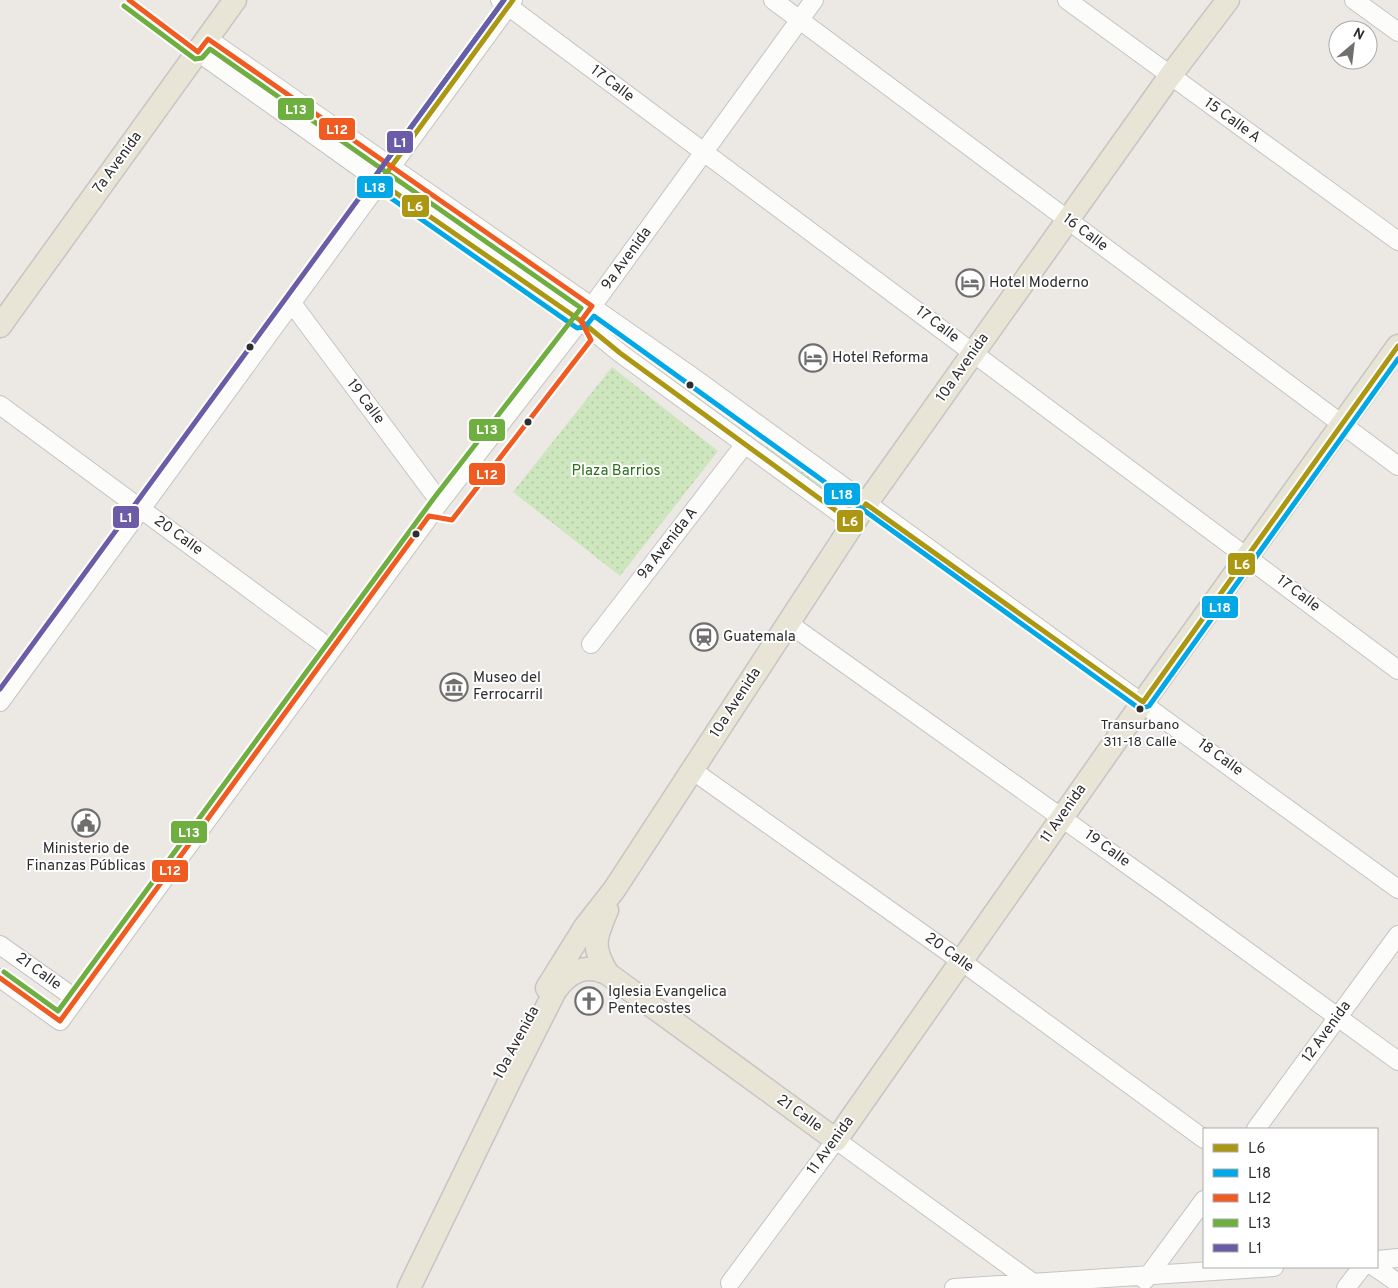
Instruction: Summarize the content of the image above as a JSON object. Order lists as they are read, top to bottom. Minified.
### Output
{"streets":{"main road":["7a Avenida","10a Avenida","11 Avenida","21 Calle"],"street":["17 Calle","15 Calle A","16 Calle","9a Avenida","19 Calle","20 Calle","9a Avenida A","18 Calle","12 Avenida"]},"crossings":[["17 Calle","9a Avenida"],["17 Calle","10a Avenida"],["17 Calle","11 Avenida"],["15 Calle A","10a Avenida"],["7a Avenida","18 Calle"],["16 Calle","9a Avenida"],["16 Calle","10a Avenida"],["16 Calle","11 Avenida"],["9a Avenida","19 Calle"],["9a Avenida","20 Calle"],["9a Avenida","18 Calle"],["9a Avenida","21 Calle"],["10a Avenida","19 Calle"],["10a Avenida","20 Calle"],["10a Avenida","18 Calle"],["10a Avenida","21 Calle"],["19 Calle","11 Avenida"],["19 Calle","12 Avenida"],["20 Calle","11 Avenida"],["18 Calle","11 Avenida"],["11 Avenida","21 Calle"]],"parks":["Plaza Barrios"],"places":{"hotel":["Hotel Moderno","Hotel Reforma"],"station":["Guatemala"],"museum":["Museo del Ferrocarril"],"other":["Transurbano 311-18 Calle"],"public building":["Ministerio de Finanzas Públicas"],"church":["Iglesia Evangelica Pentecostes"]},"lines":["transit line L6","transit line L18","transit line L12","transit line L1","transit line L13"],"legend":["L6","L18","L12","L13","L1"],"north":"top right"}
